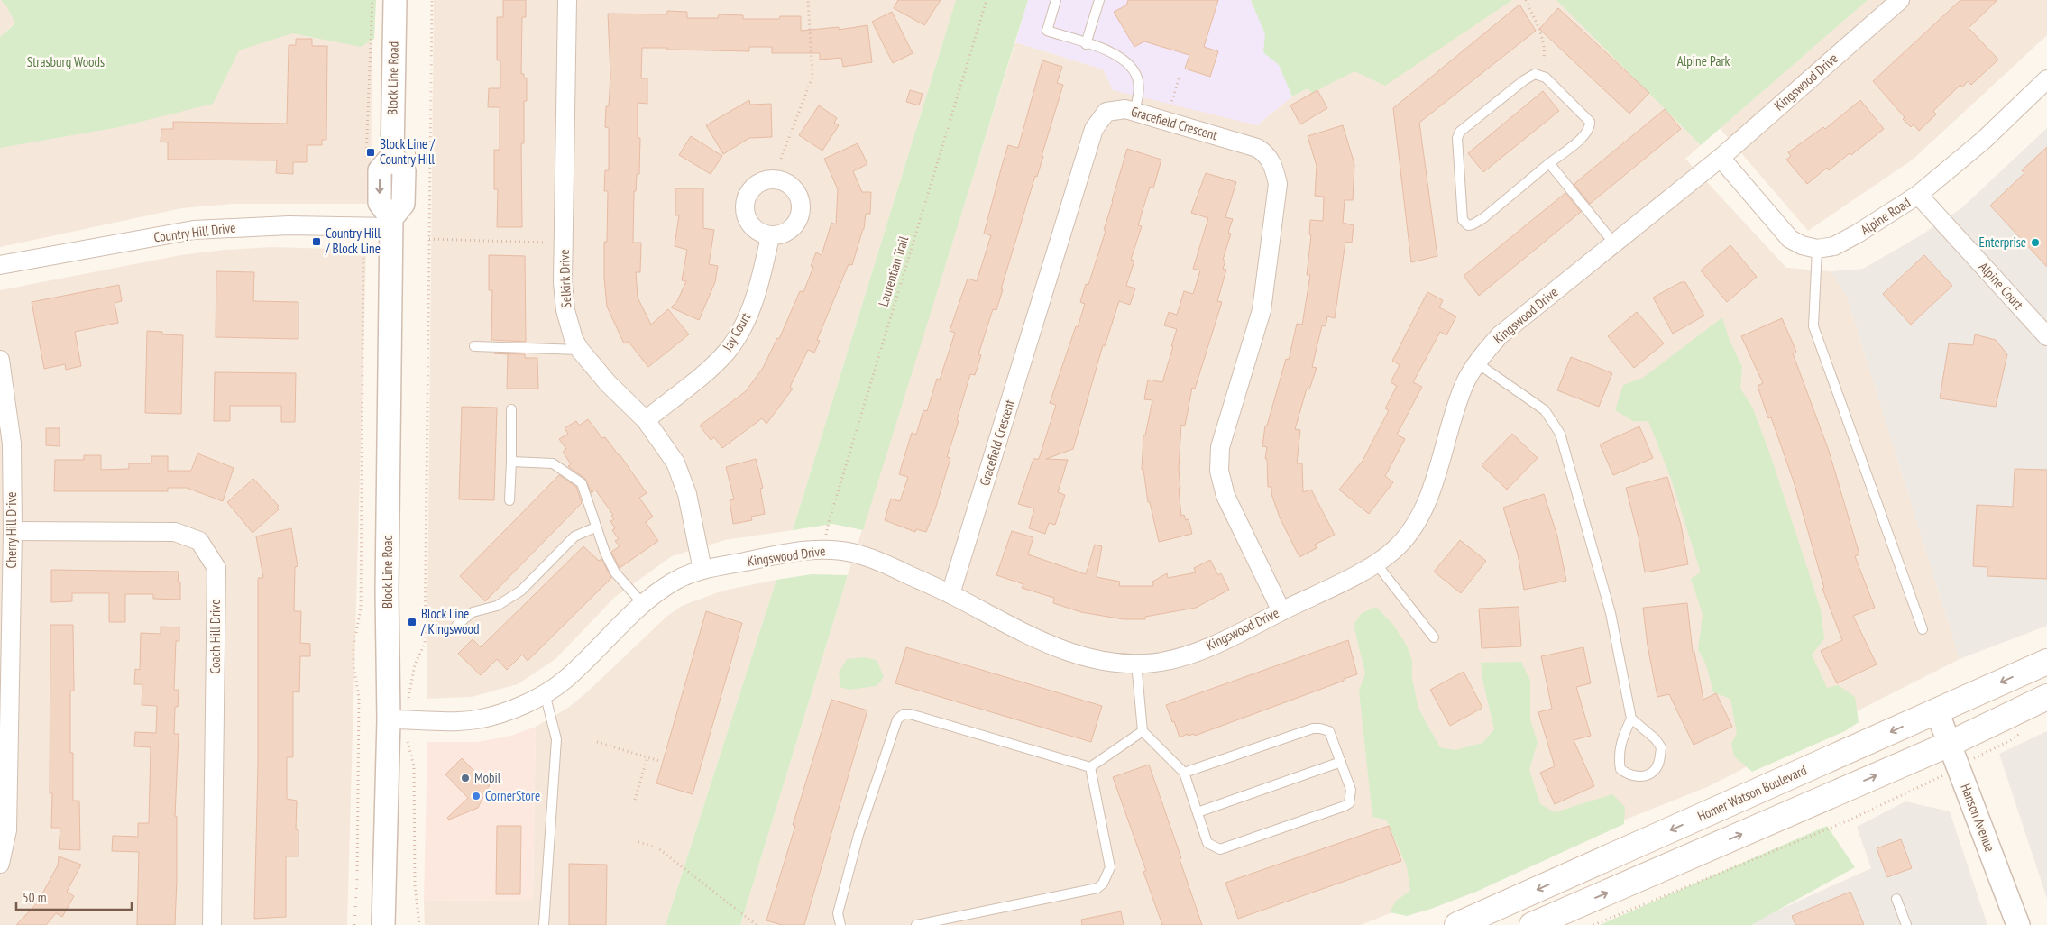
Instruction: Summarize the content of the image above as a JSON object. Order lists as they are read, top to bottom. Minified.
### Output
{"streets":{"main road":["Homer Watson Boulevard"],"street":["Block Line Road","Kingswood Drive","Gracefield Crescent","Alpine Road","Country Hill Drive","Selkirk Drive","Alpine Court","Jay Court","Cherry Hill Drive","Coach Hill Drive","Hanson Avenue"],"path":["Laurentian Trail"]},"crossings":[["Block Line Road","Kingswood Drive"],["Block Line Road","Country Hill Drive"],["Kingswood Drive","Gracefield Crescent"],["Kingswood Drive","Laurentian Trail"],["Kingswood Drive","Selkirk Drive"],["Alpine Road","Alpine Court"],["Selkirk Drive","Jay Court"],["Cherry Hill Drive","Coach Hill Drive"],["Homer Watson Boulevard","Hanson Avenue"]],"parks":["Alpine Park","Strasburg Woods"],"places":{"transit":["Block Line / Country Hill","Country Hill / Block Line","Block Line / Kingswood"],"other":["Enterprise","Mobil","CornerStore"]},"scale_bar":"50 m"}
